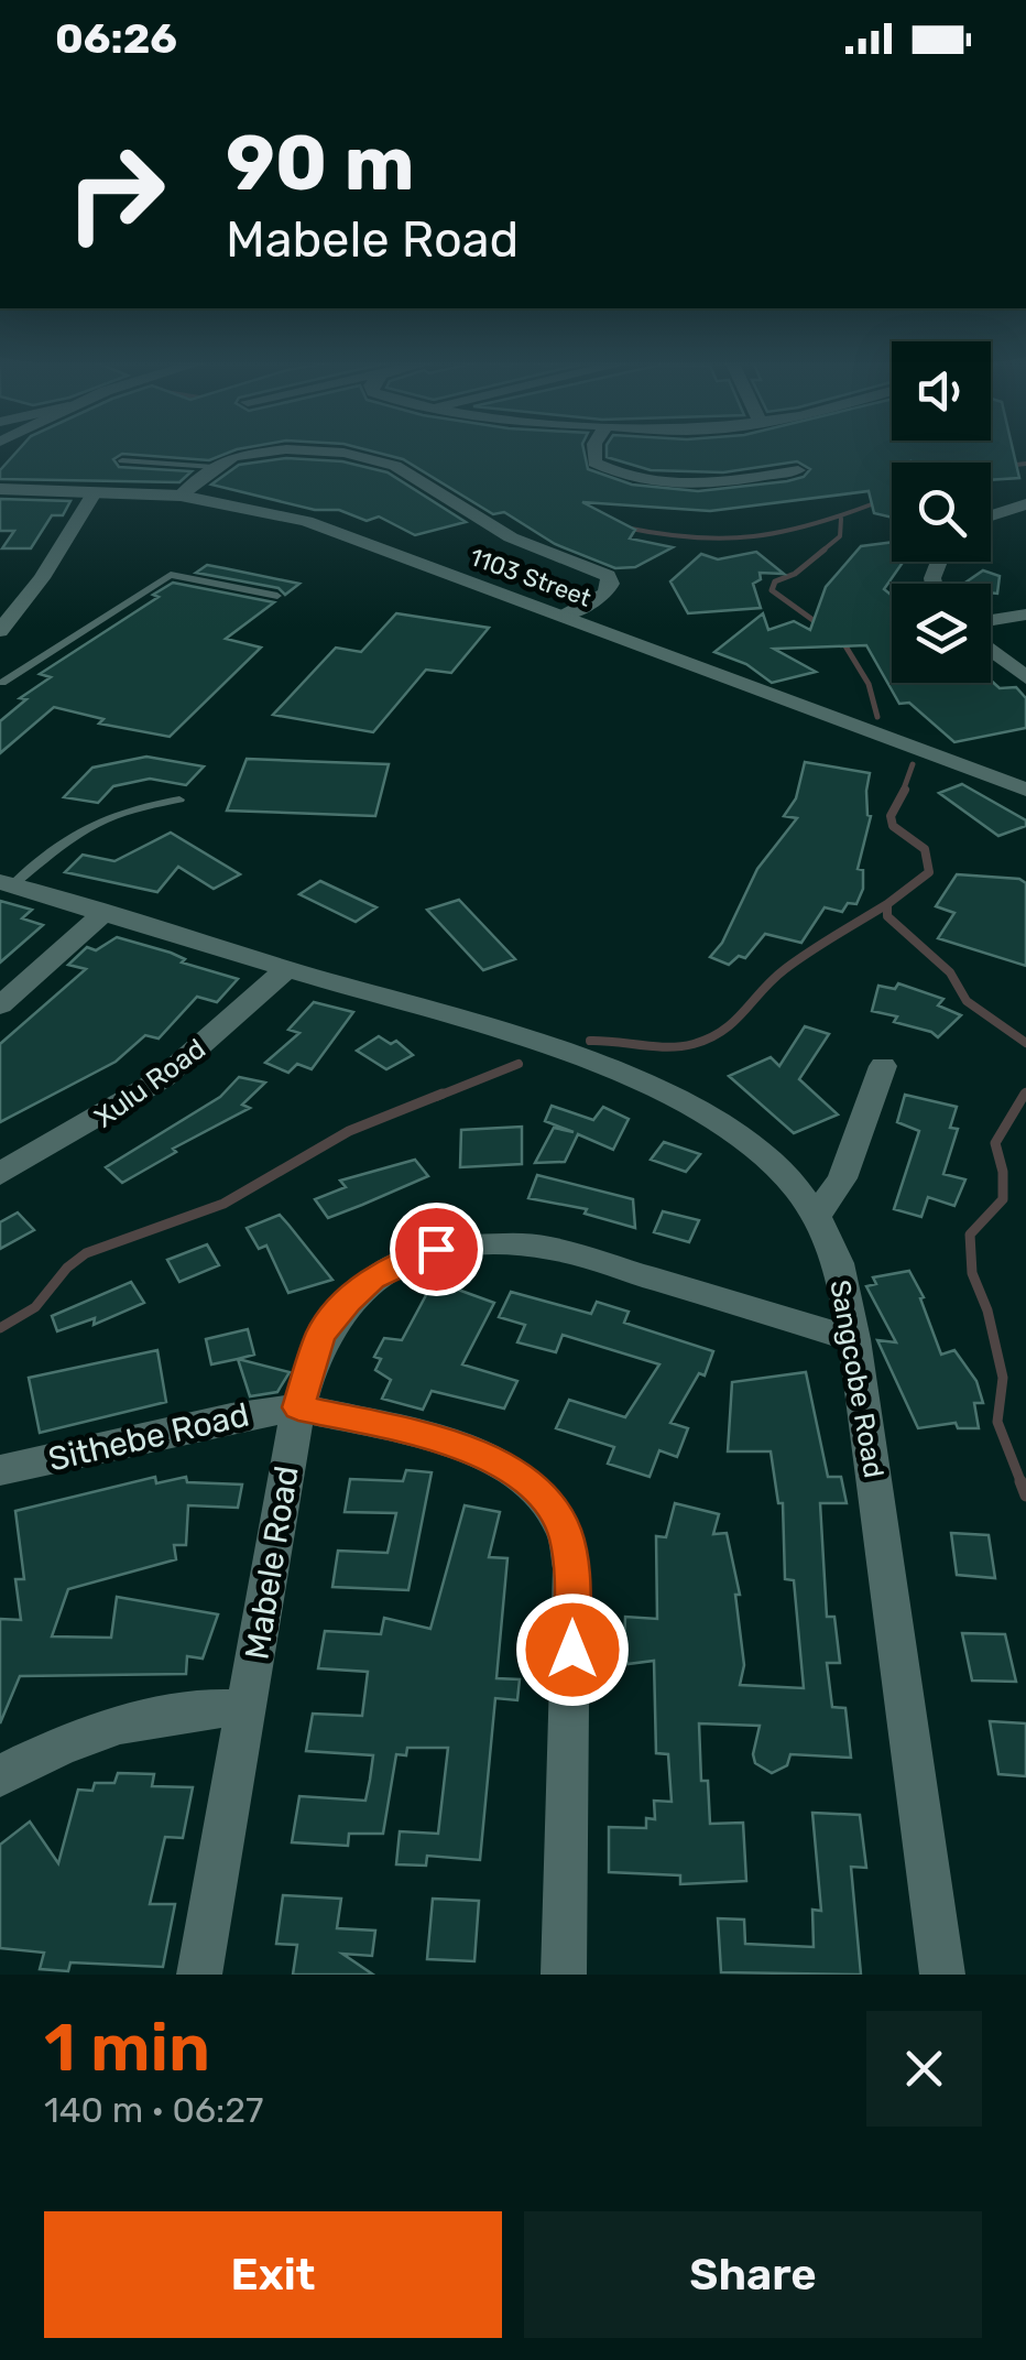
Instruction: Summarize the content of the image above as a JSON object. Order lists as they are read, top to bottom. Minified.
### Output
{"streets":{"street":["1103 Street","Xulu Road","Sangcobe Road","Sithebe Road","Mabele Road"]},"crossings":[["Xulu Road","Sangcobe Road"],["Sangcobe Road","Mabele Road"],["Sithebe Road","Mabele Road"]],"page":{"status":"06:26","turn":["90 m","Mabele Road"],"heading":["1 min","140 m · 06:27"],"buttons":["Exit","Share"]}}
